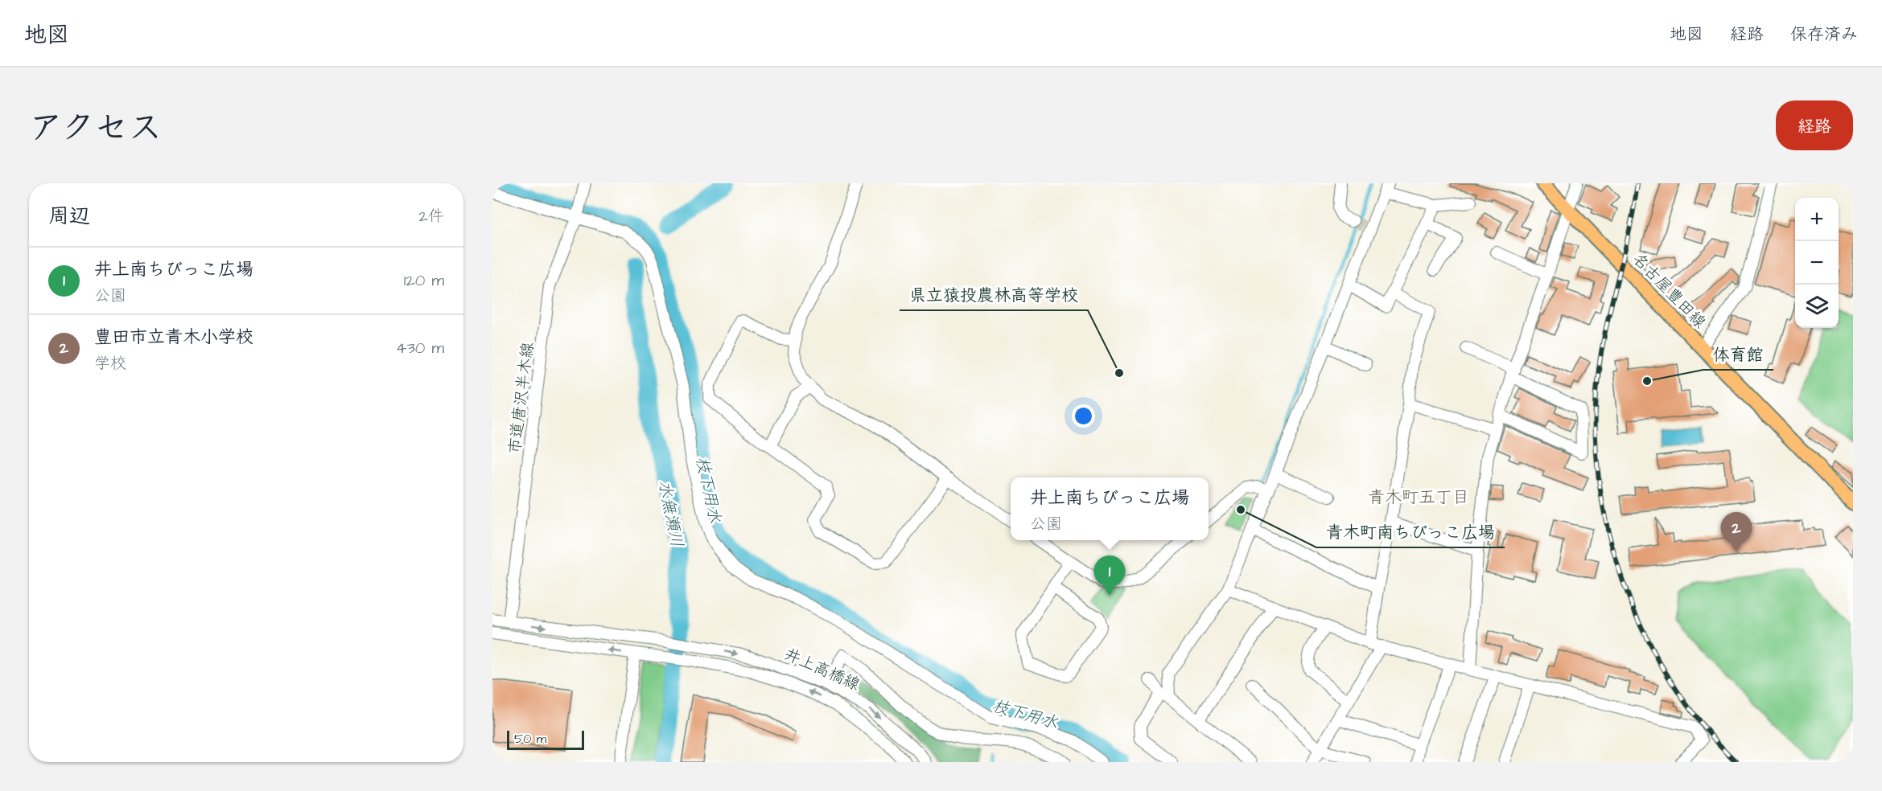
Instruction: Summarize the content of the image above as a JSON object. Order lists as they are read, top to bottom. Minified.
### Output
{"streets":{"main road":["名古屋豊田線"],"street":["市道唐沢半木線","井上高橋線"]},"crossings":[["市道唐沢半木線","井上高橋線"]],"districts":["青木町五丁目"],"water":["枝下用水","水無瀬川"],"places":["県立猿投農林高等学校","体育館","青木町南ちびっこ広場"],"scale_bar":"50 m","page":{"header":"地図","nav":["地図","経路","保存済み"],"title":"アクセス","buttons":"経路","heading":["周辺","2件"],"map_buttons":["+","−"],"list":[{"mark":"1","name":"井上南ちびっこ広場","note":"公園","value":"120 m"},{"mark":"2","name":"豊田市立青木小学校","note":"学校","value":"430 m"}],"popup":["井上南ちびっこ広場","公園"],"pins":["2","1"],"scale":"50 m"}}
